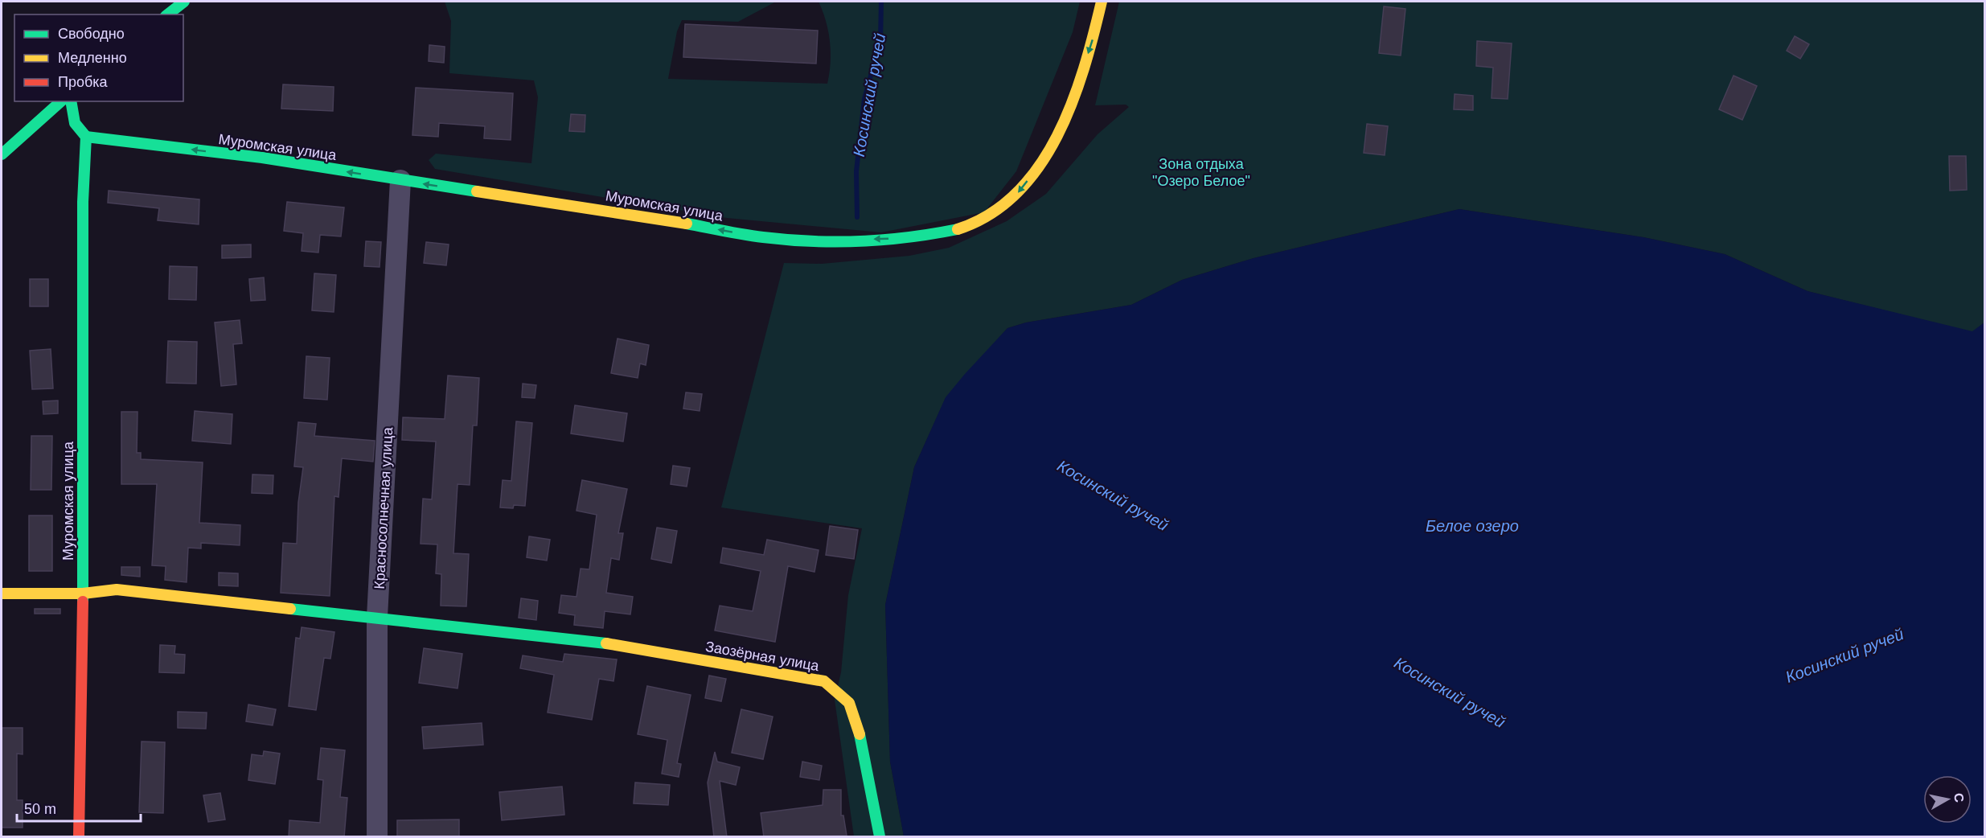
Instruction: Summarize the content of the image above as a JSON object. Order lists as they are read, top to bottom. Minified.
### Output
{"streets":{"street":["Муромская улица","Красносолнечная улица","Заозёрная улица"]},"crossings":[["Муромская улица","Красносолнечная улица"],["Муромская улица","Заозёрная улица"],["Красносолнечная улица","Заозёрная улица"]],"one_way":["Муромская улица"],"water":["Косинский ручей","Белое озеро"],"parks":["Зона отдыха \"Озеро Белое\""],"legend":["Свободно","Медленно","Пробка"],"scale_bar":"50 m","north":"right"}
